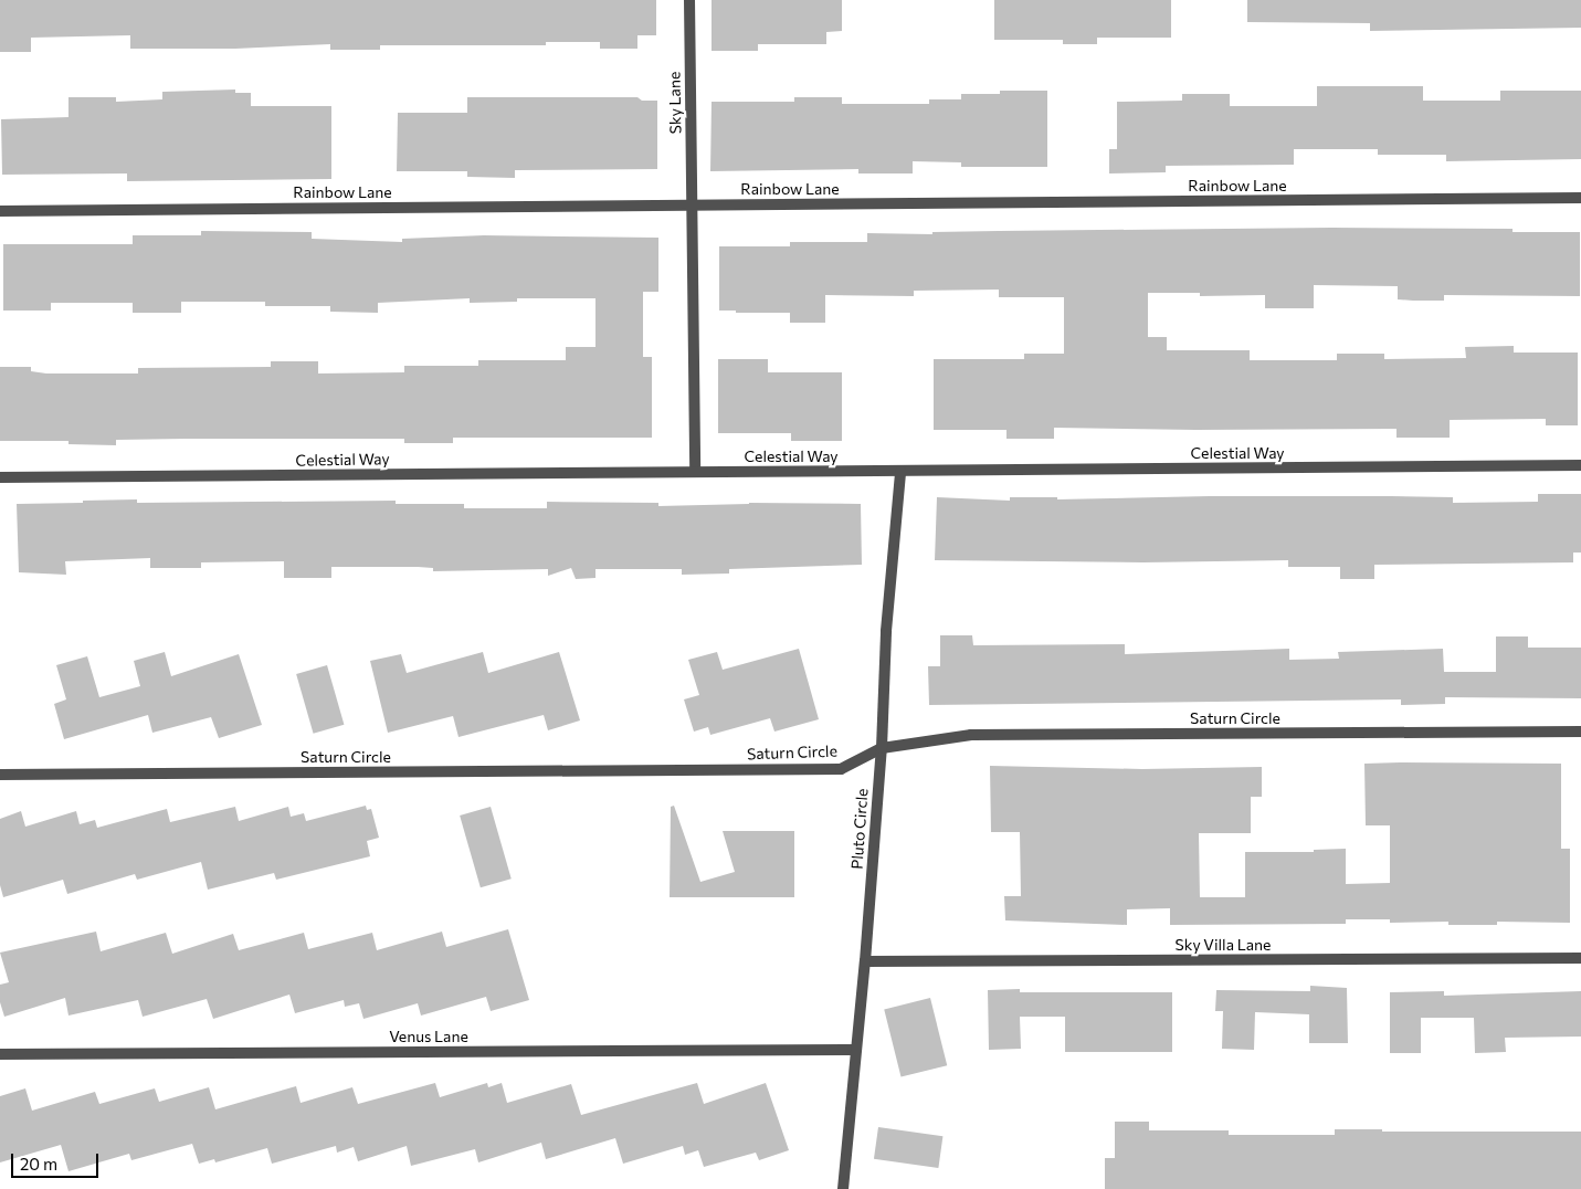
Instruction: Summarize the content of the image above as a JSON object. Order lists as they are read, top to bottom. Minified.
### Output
{"streets":{"street":["Sky Lane","Rainbow Lane","Celestial Way","Saturn Circle","Pluto Circle","Sky Villa Lane","Venus Lane"]},"crossings":[["Sky Lane","Rainbow Lane"],["Sky Lane","Celestial Way"],["Celestial Way","Pluto Circle"],["Saturn Circle","Pluto Circle"],["Pluto Circle","Sky Villa Lane"],["Pluto Circle","Venus Lane"]],"scale_bar":"20 m"}
